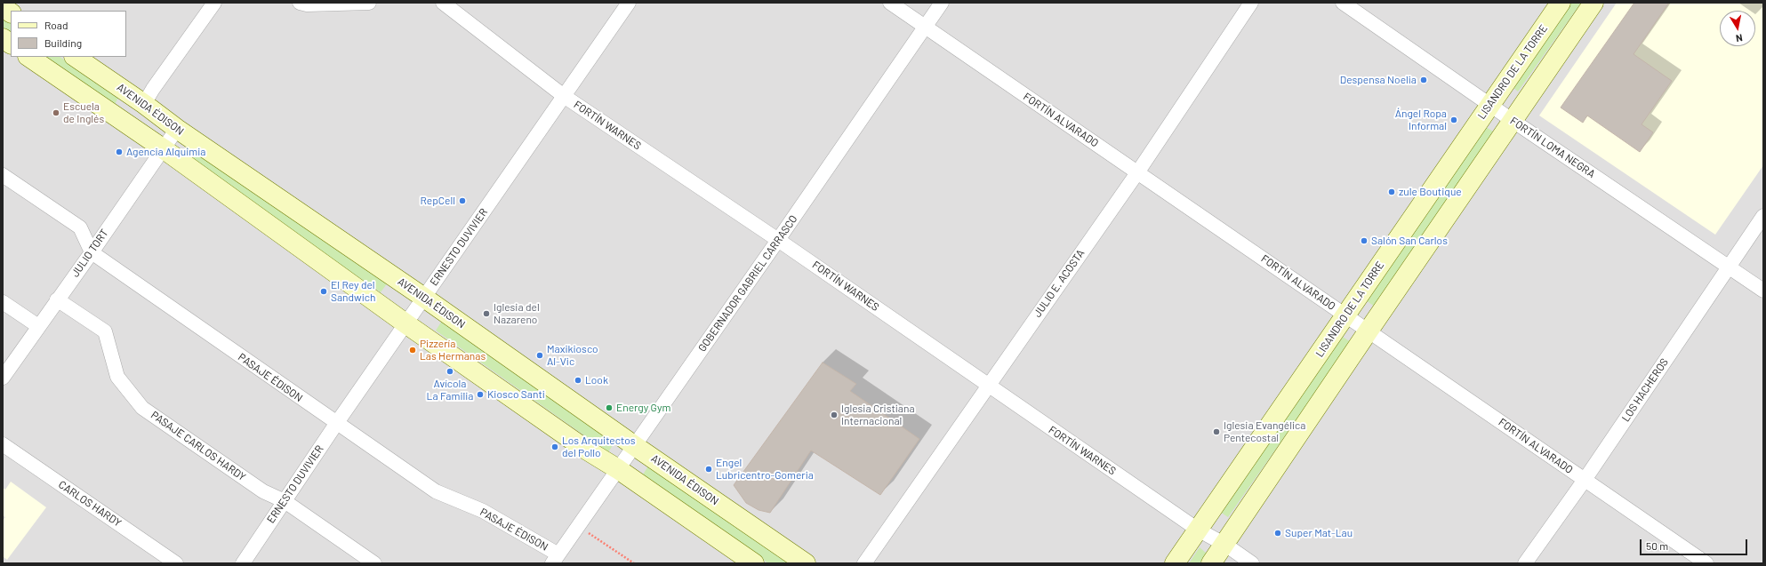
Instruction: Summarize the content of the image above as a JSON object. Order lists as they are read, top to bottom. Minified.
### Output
{"streets":{"main road":["LISANDRO DE LA TORRE","AVENIDA ÉDISON"],"street":["FORTÍN ALVARADO","FORTÍN WARNES","FORTÍN LOMA NEGRA","ERNESTO DUVIVIER","JULIO TORT","GOBERNADOR GABRIEL CARRASCO","JULIO E. ACOSTA","PASAJE ÉDISON","LOS HACHEROS","PASAJE CARLOS HARDY","CARLOS HARDY"]},"crossings":[["LISANDRO DE LA TORRE","FORTÍN ALVARADO"],["LISANDRO DE LA TORRE","FORTÍN WARNES"],["LISANDRO DE LA TORRE","FORTÍN LOMA NEGRA"],["AVENIDA ÉDISON","ERNESTO DUVIVIER"],["AVENIDA ÉDISON","JULIO TORT"],["AVENIDA ÉDISON","GOBERNADOR GABRIEL CARRASCO"],["FORTÍN ALVARADO","GOBERNADOR GABRIEL CARRASCO"],["FORTÍN ALVARADO","JULIO E. ACOSTA"],["FORTÍN ALVARADO","LOS HACHEROS"],["FORTÍN WARNES","ERNESTO DUVIVIER"],["FORTÍN WARNES","GOBERNADOR GABRIEL CARRASCO"],["FORTÍN WARNES","JULIO E. ACOSTA"],["FORTÍN LOMA NEGRA","LOS HACHEROS"],["ERNESTO DUVIVIER","PASAJE ÉDISON"],["ERNESTO DUVIVIER","PASAJE CARLOS HARDY"],["JULIO TORT","PASAJE ÉDISON"],["JULIO TORT","PASAJE CARLOS HARDY"],["GOBERNADOR GABRIEL CARRASCO","PASAJE ÉDISON"]],"places":["Despensa Noelia","Escuela de Inglés","Ángel Ropa Informal","Agencia Alquimia","zule Boutique","RepCell","Salón San Carlos","El Rey del Sandwich","Iglesia del Nazareno","Pizzería Las Hermanas","Maxikiosco Al-Vic","Avícola La Familia","Look","Kiosco Santi","Energy Gym","Iglesia Cristiana Internacional","Iglesia Evangélica Pentecostal","Los Arquitectos del Pollo","Engel Lubricentro-Gomeria","Super Mat-Lau"],"legend":["Road","Building"],"scale_bar":"50 m","north":"bottom"}
